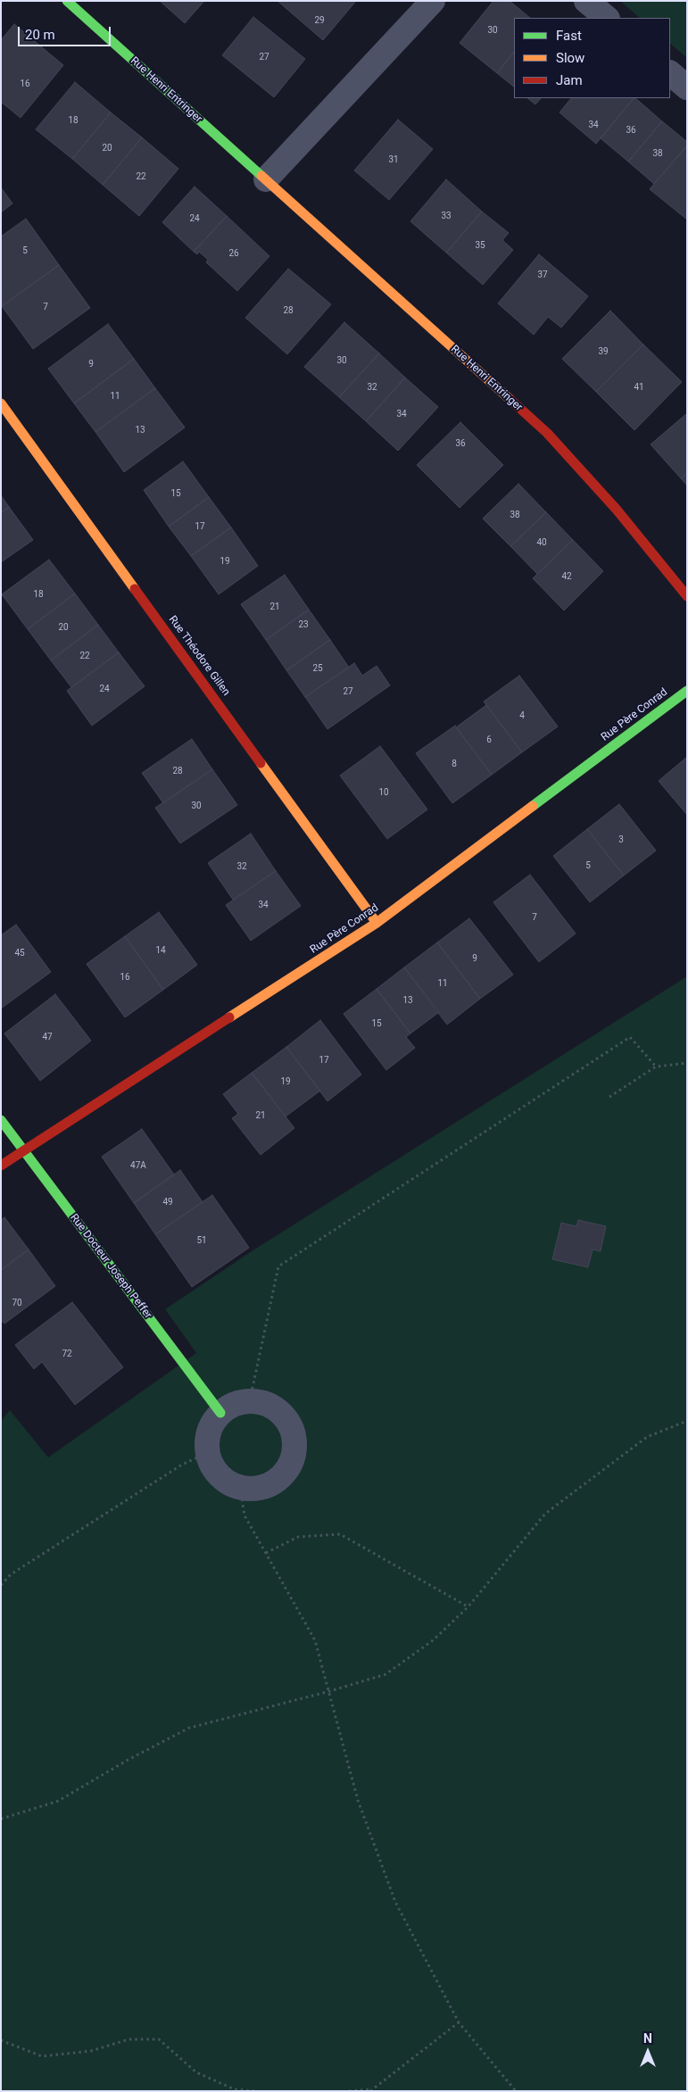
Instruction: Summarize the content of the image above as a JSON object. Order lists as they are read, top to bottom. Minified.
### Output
{"streets":{"street":["Rue Henri Entringer","Rue Théodore Gillen","Rue Père Conrad","Rue Docteur Joseph Peffer"]},"crossings":[["Rue Théodore Gillen","Rue Père Conrad"],["Rue Père Conrad","Rue Docteur Joseph Peffer"]],"house_numbers":["29","30","27","16","18","34","36","20","38","31","22","33","24","35","5","26","37","7","28","39","30","9","32","41","11","34","13","36","15","38","17","40","19","42","18","21","23","20","22","25","24","27","4","6","8","28","10","30","3","5","32","34","7","14","45","9","16","11","13","15","47","17","19","21","47A","49","51","70","72"],"legend":["Fast","Slow","Jam"],"scale_bar":"20 m","north":"top"}
